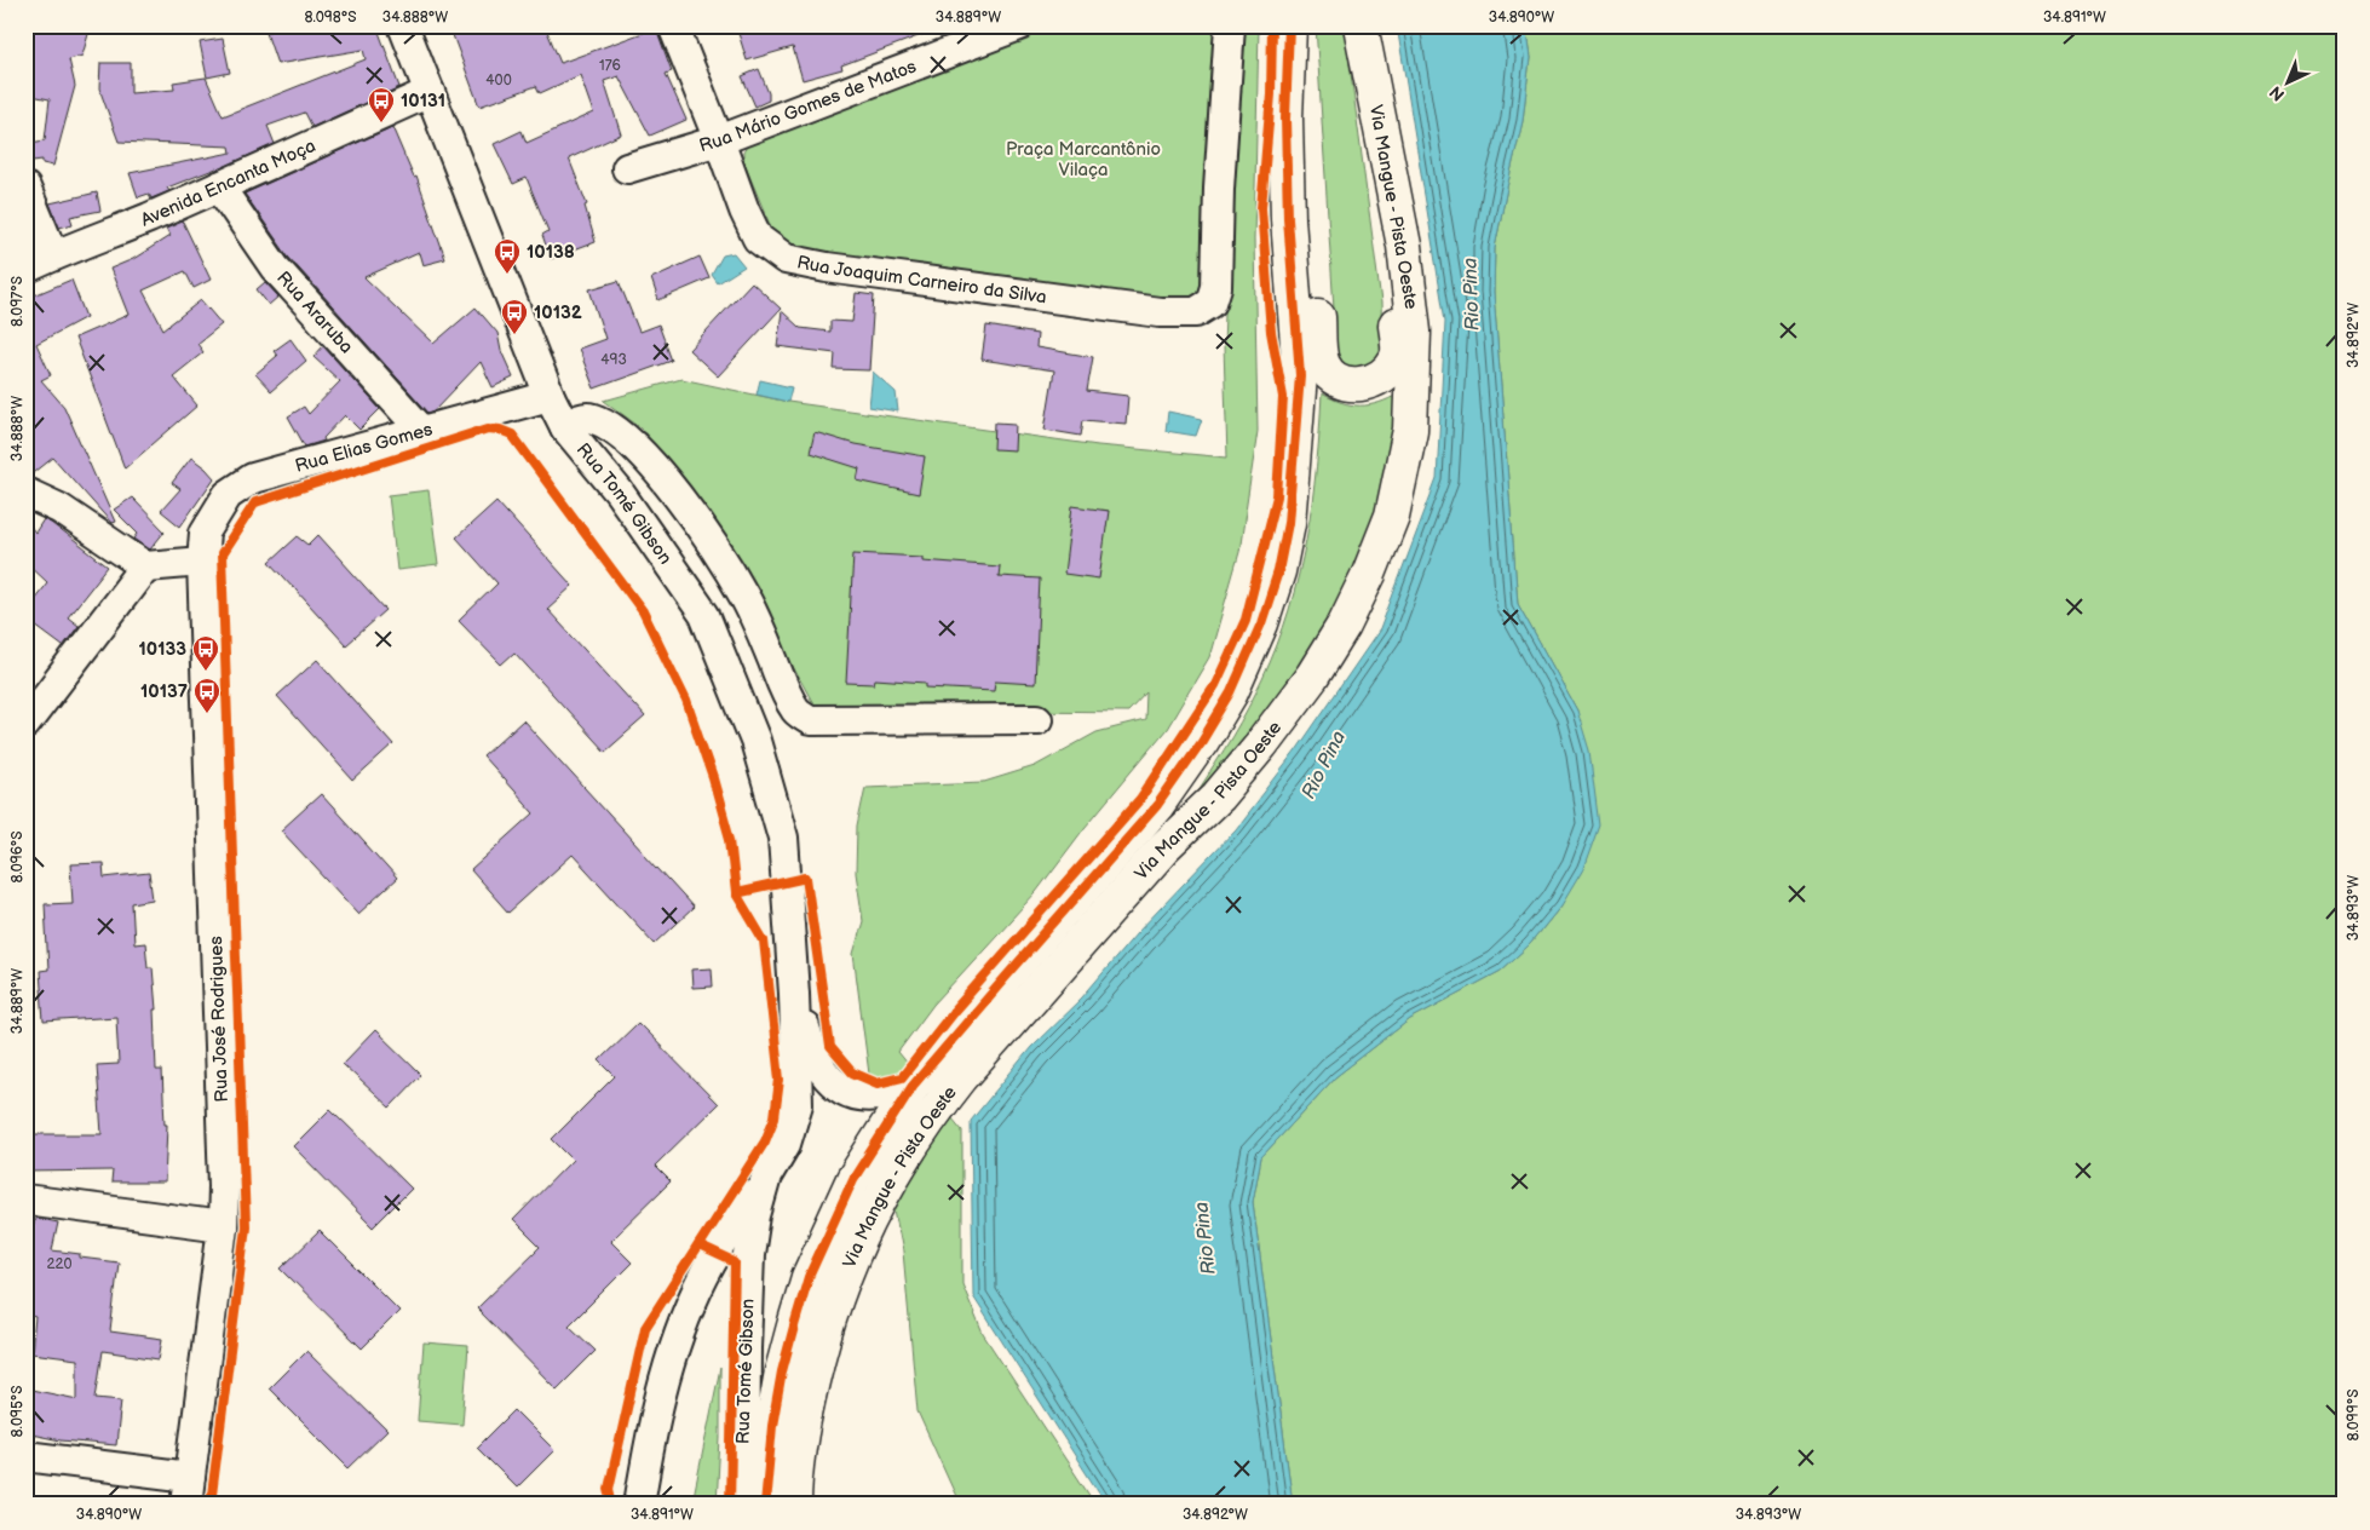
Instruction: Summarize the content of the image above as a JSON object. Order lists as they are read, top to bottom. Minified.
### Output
{"streets":{"main road":["Via Mangue - Pista Oeste"],"street":["Rua Mário Gomes de Matos","Avenida Encanta Moça","Rua Joaquim Carneiro da Silva","Rua Araruba","Rua Elias Gomes","Rua Tomé Gibson","Rua José Rodrigues"]},"crossings":[["Rua Mário Gomes de Matos","Rua Joaquim Carneiro da Silva"],["Avenida Encanta Moça","Rua Araruba"],["Avenida Encanta Moça","Rua Tomé Gibson"],["Rua Araruba","Rua Elias Gomes"],["Rua Elias Gomes","Rua Tomé Gibson"],["Rua Elias Gomes","Rua José Rodrigues"]],"water":["Rio Pina"],"parks":["Praça Marcantônio Vilaça"],"places":{"bus stop":["10131","10138","10132","10133","10137"]},"house_numbers":["176","400","493","220"],"north":"bottom left","coordinates":["8.098°S","34.888°W","34.889°W","34.890°W","34.891°W","8.097°S","34.892°W","8.096°S","34.893°W","8.095°S","8.099°S"]}
